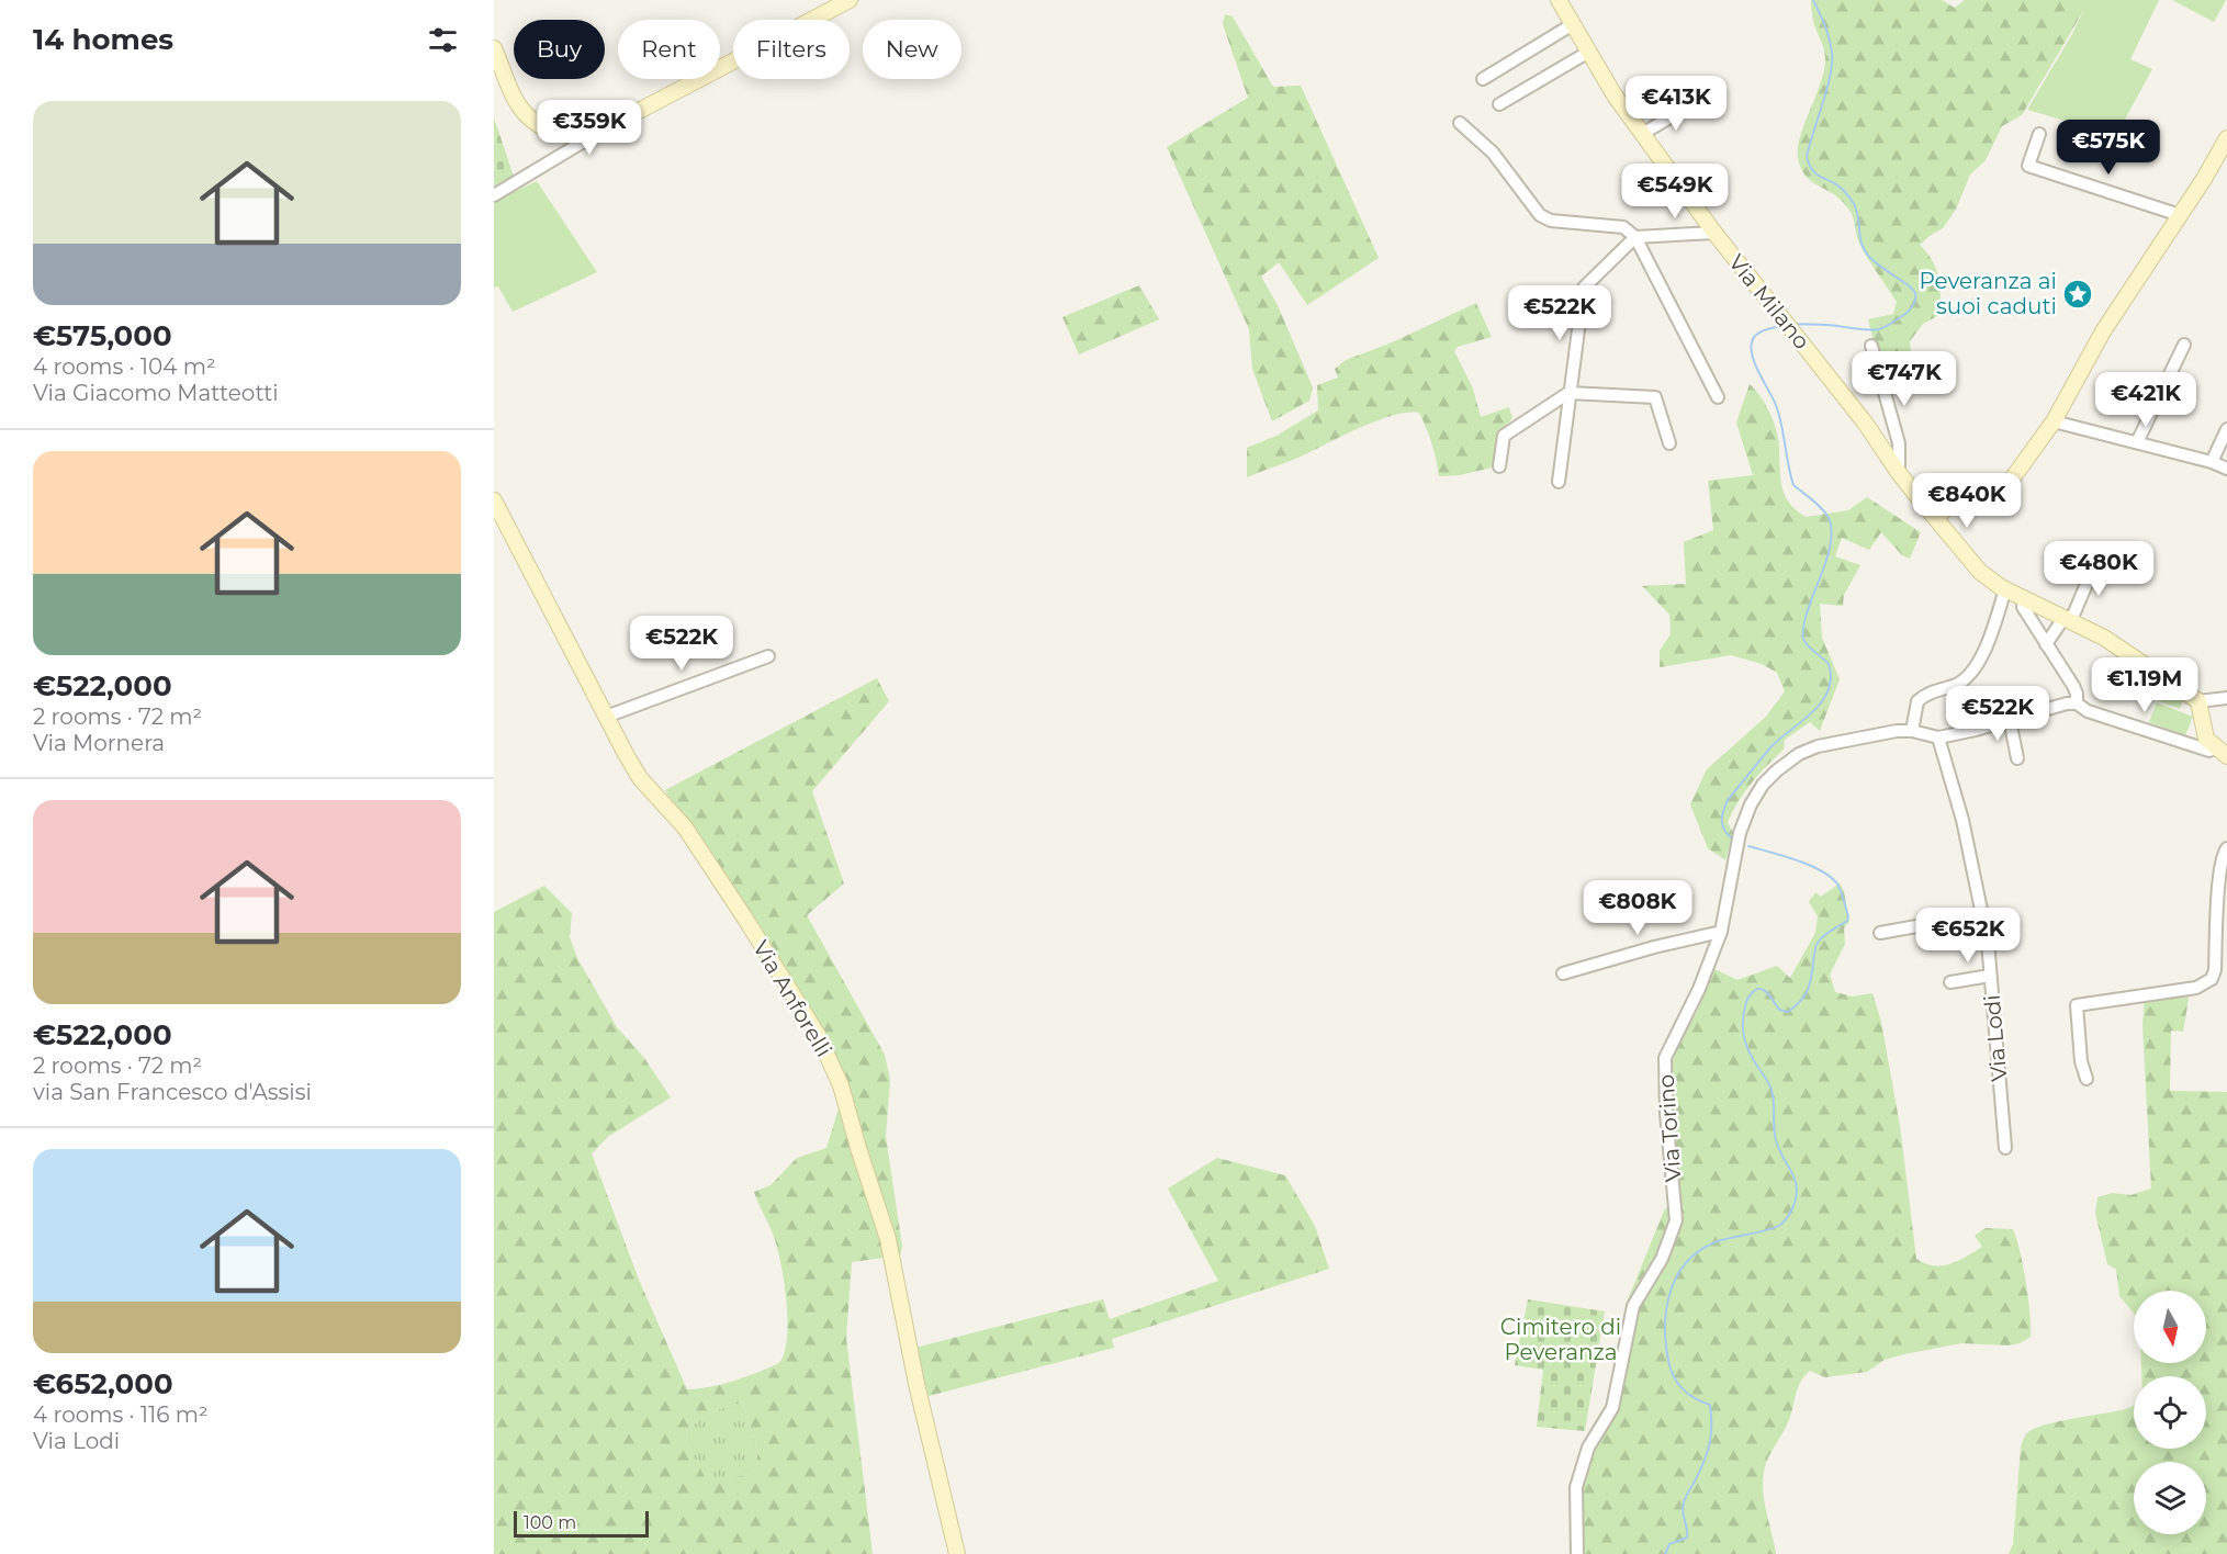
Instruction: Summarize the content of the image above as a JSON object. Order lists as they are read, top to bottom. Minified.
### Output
{"streets":{"street":["Via Milano","Via Anforelli","Via Lodi","Via Torino"]},"crossings":[["Via Lodi","Via Torino"]],"parks":["Cimitero di Peveranza"],"places":{"place":["Peveranza ai suoi caduti"]},"scale_bar":"100 m","north":"bottom","page":{"heading":"14 homes","chip":["Buy","Rent","Filters","New"],"price":["€413K","€359K","€575K","€549K","€522K","€747K","€421K","€840K","€480K","€522K","€1.19M","€522K","€808K","€652K"],"list":[{"name":"€575,000","note":"4 rooms · 104 m² · Via Giacomo Matteotti"},{"name":"€522,000","note":"2 rooms · 72 m² · Via Mornera"},{"name":"€522,000","note":"2 rooms · 72 m² · via San Francesco d'Assisi"},{"name":"€652,000","note":"4 rooms · 116 m² · Via Lodi"}],"scale":"100 m"}}
